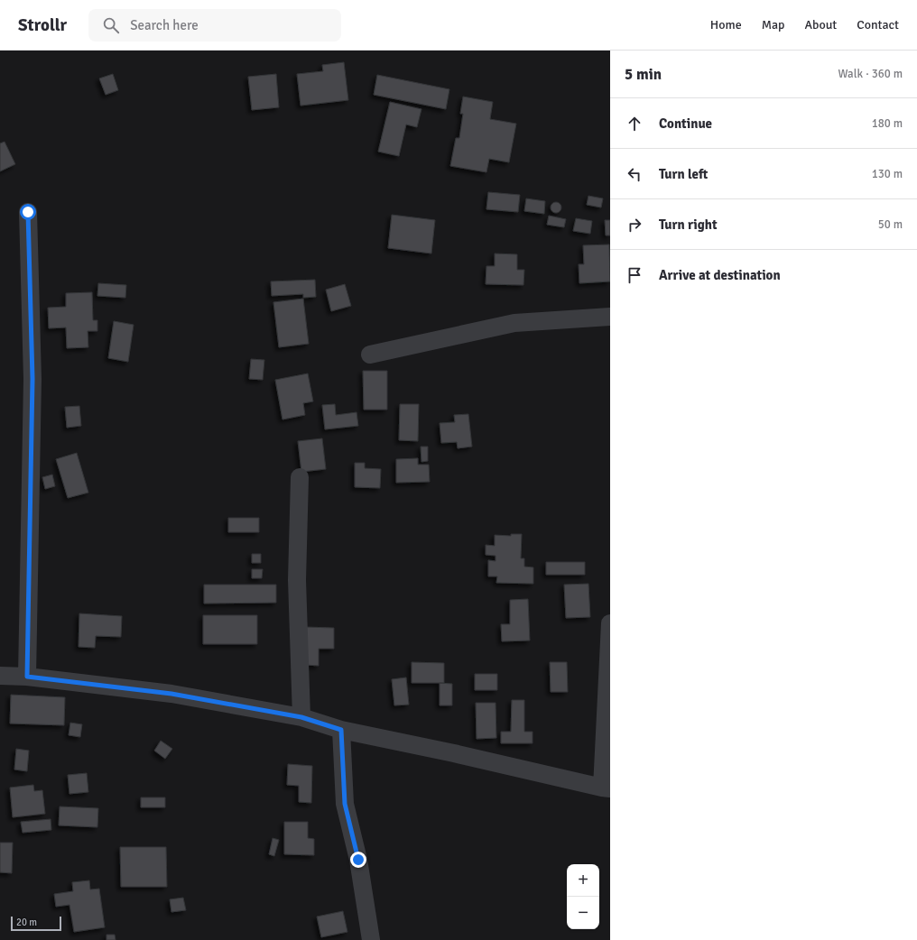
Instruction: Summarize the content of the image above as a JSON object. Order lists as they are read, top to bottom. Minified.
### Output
{"scale_bar":"20 m","page":{"header":"Strollr","search":"Search here","nav":["Home","Map","About","Contact"],"heading":["5 min","Walk · 360 m"],"list":[["Continue","180 m"],["Turn left","130 m"],["Turn right","50 m"],"Arrive at destination"],"map_buttons":["+","−"],"scale":"20 m"}}
